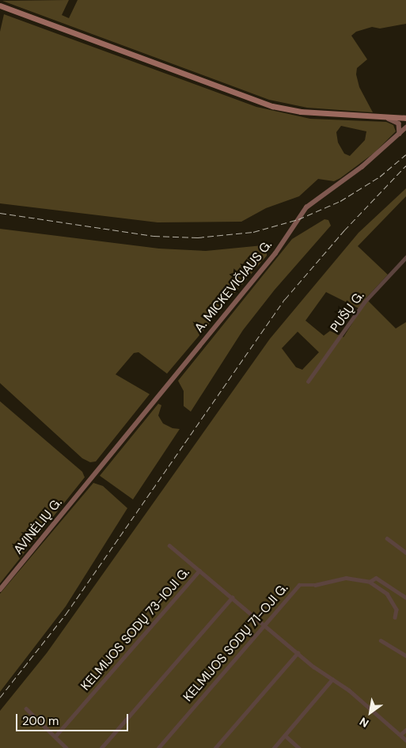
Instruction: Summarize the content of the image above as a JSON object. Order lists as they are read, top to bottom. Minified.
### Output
{"streets":{"main road":["A. MICKEVIČIAUS G.","AVINĖLIŲ G."],"street":["PUŠŲ G.","KELMIJOS SODŲ 73-IOJI G.","KELMIJOS SODŲ 71-OJI G."]},"crossings":[["A. MICKEVIČIAUS G.","AVINĖLIŲ G."]],"scale_bar":"200 m","north":"bottom left"}
